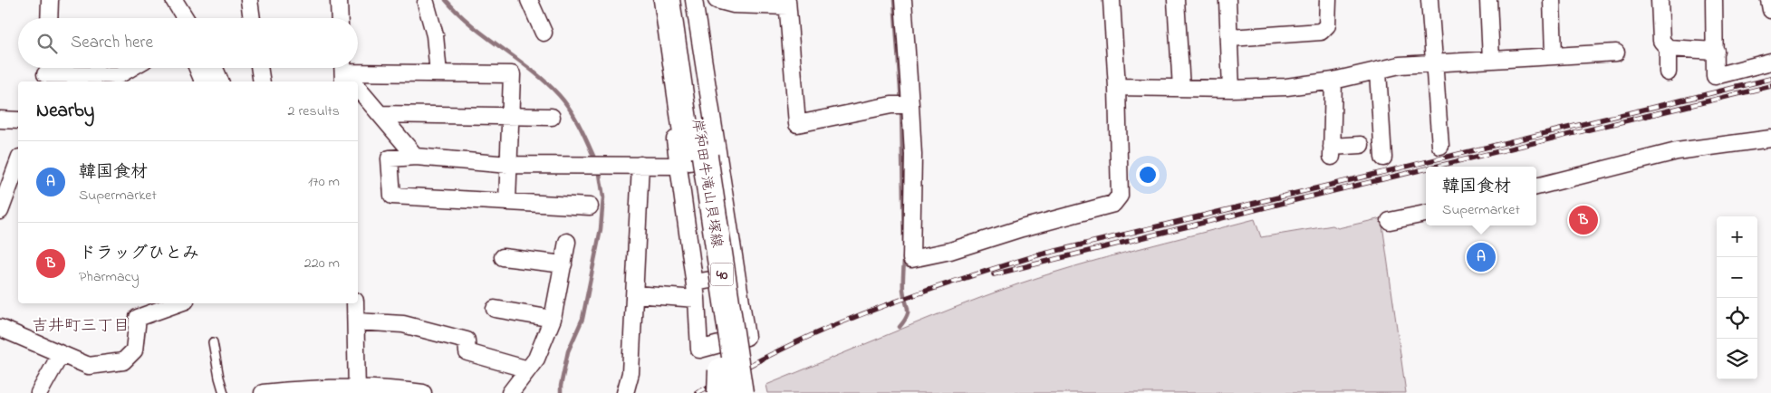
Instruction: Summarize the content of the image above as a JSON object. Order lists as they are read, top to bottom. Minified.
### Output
{"streets":{"main road":["岸和田牛滝山貝塚線","40"]},"districts":["吉井町三丁目"],"page":{"search":"Search here","heading":["Nearby","2 results"],"list":[{"mark":"A","name":"韓国食材","note":"Supermarket","value":"170 m"},{"mark":"B","name":"ドラッグひとみ","note":"Pharmacy","value":"220 m"}],"popup":["韓国食材","Supermarket"],"pins":["B","A"],"map_buttons":["+","−"]}}
